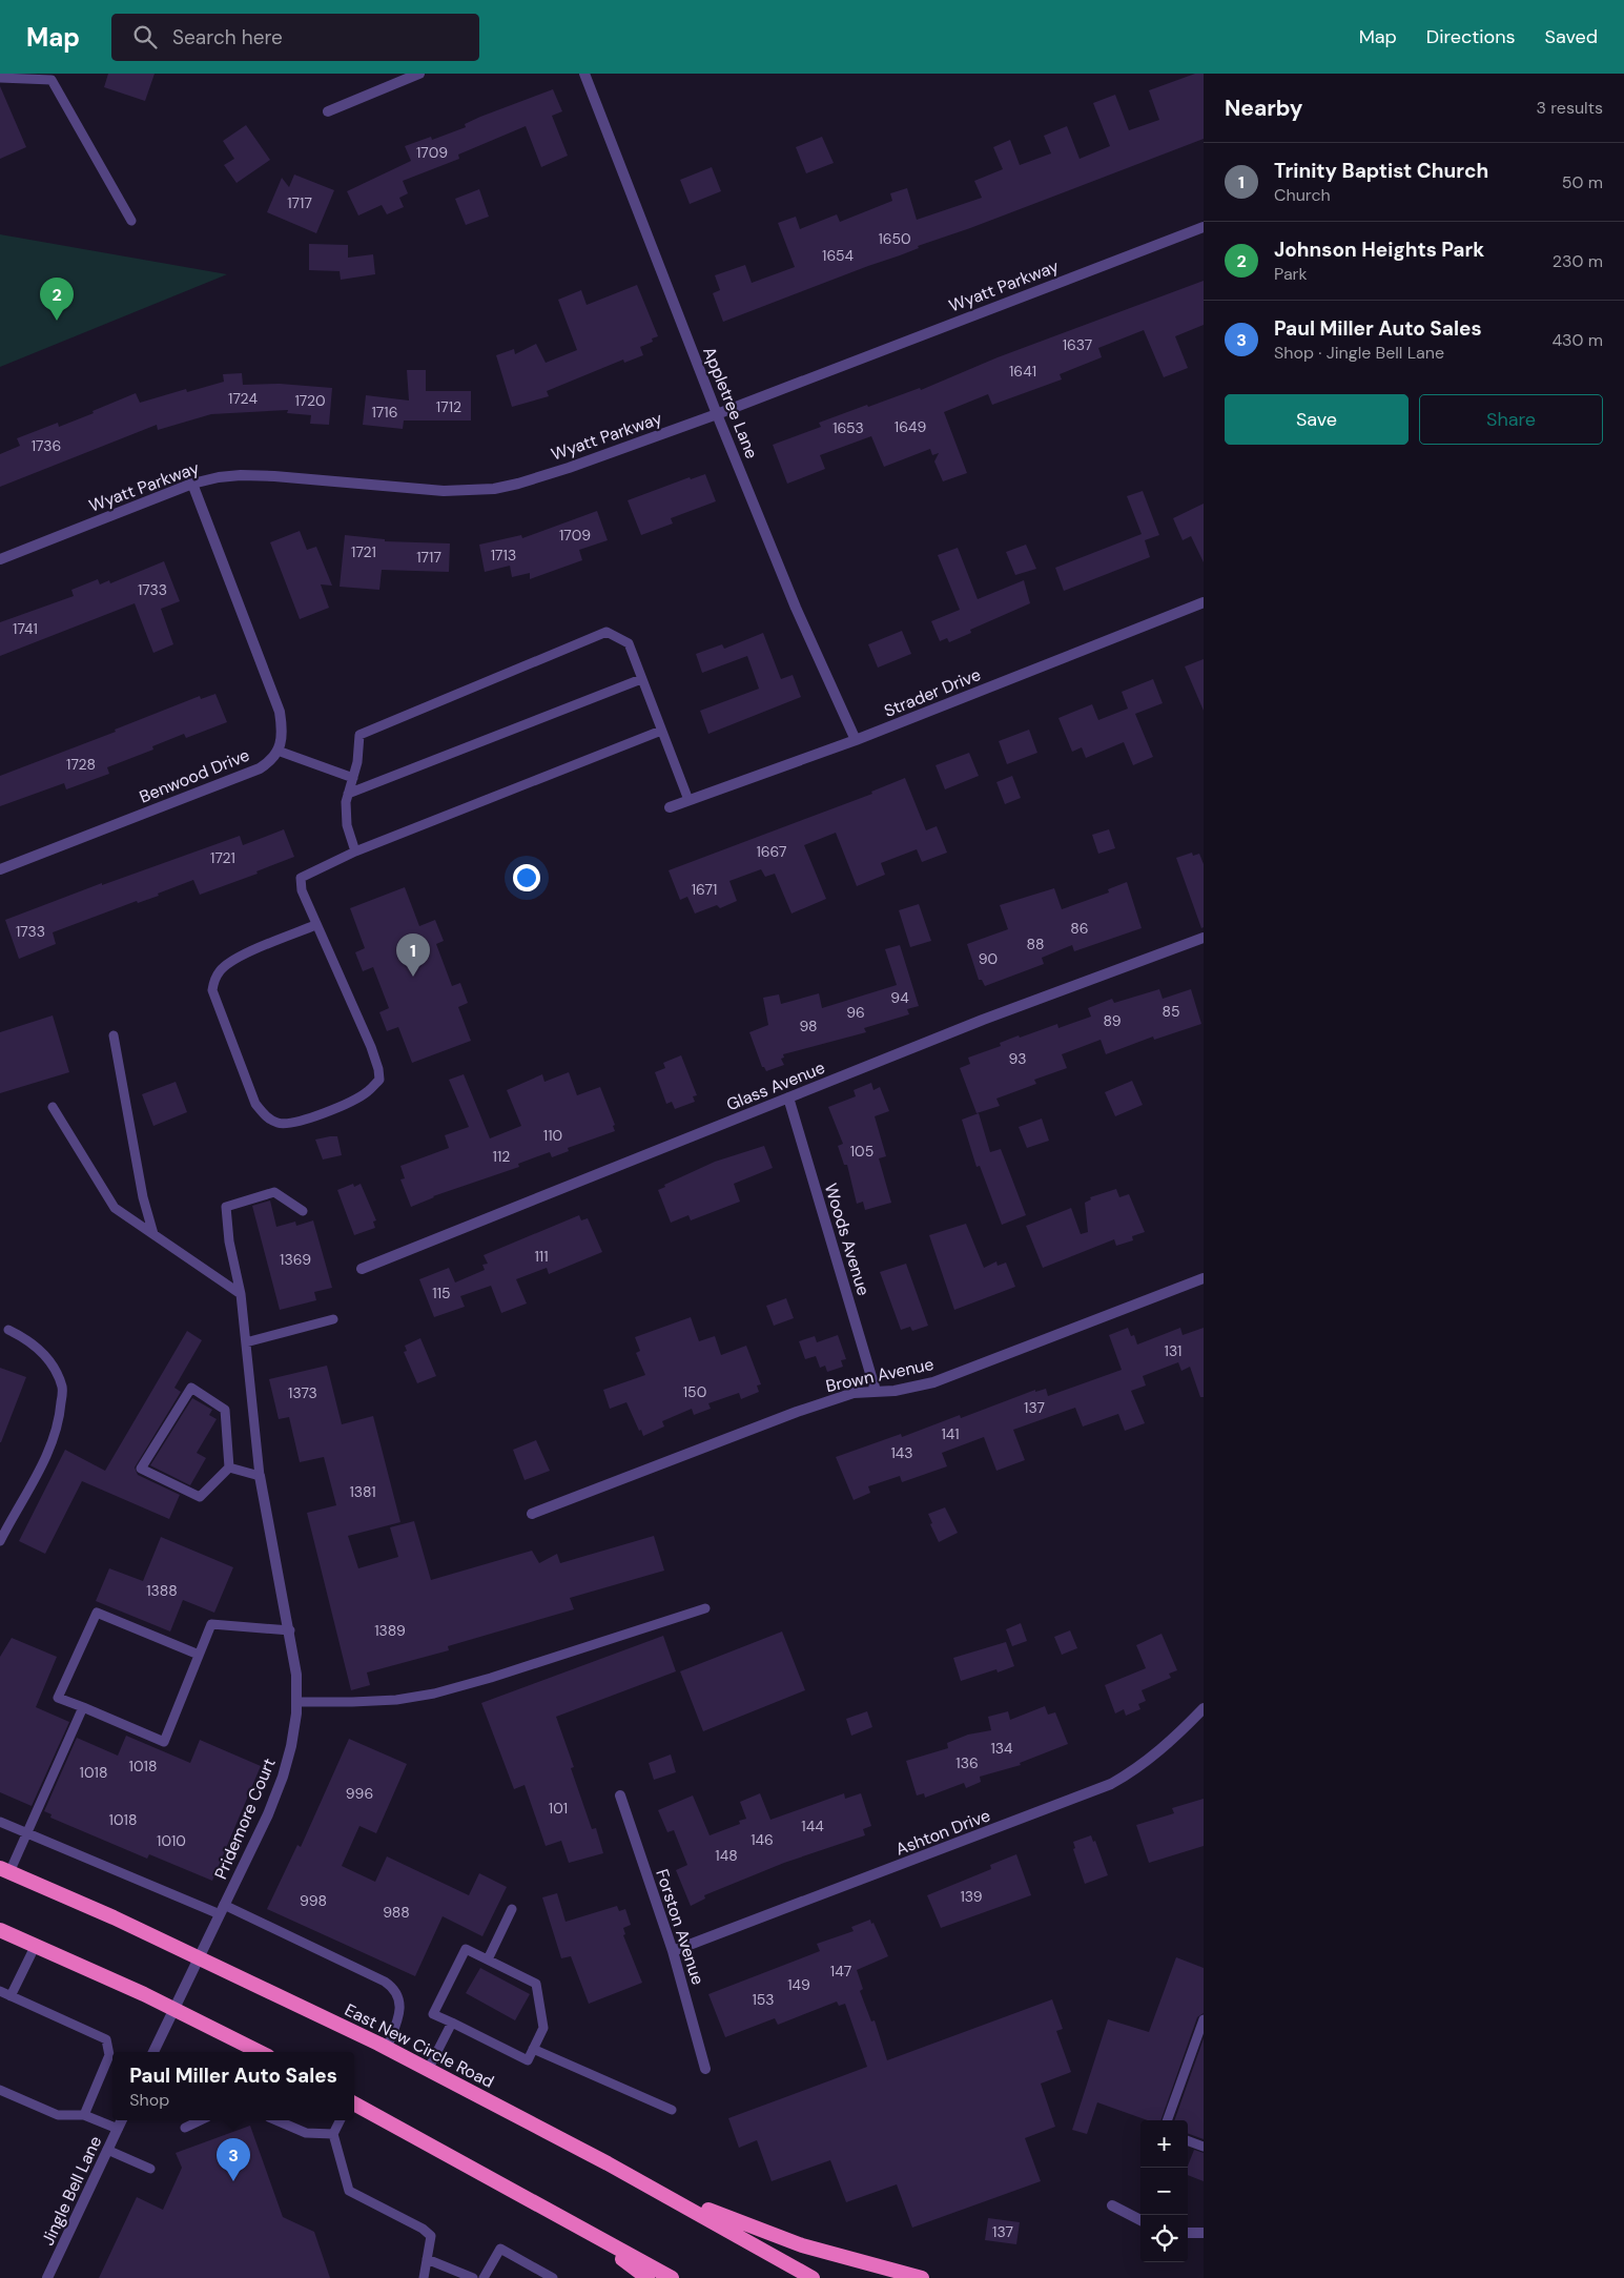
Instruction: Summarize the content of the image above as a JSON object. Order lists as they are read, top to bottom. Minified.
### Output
{"streets":{"highway":["East New Circle Road"],"street":["Wyatt Parkway","Appletree Lane","Strader Drive","Benwood Drive","Glass Avenue","Woods Avenue","Brown Avenue","Pridemore Court","Ashton Drive","Forston Avenue","Jingle Bell Lane"]},"crossings":[["Wyatt Parkway","Appletree Lane"],["Appletree Lane","Strader Drive"],["Glass Avenue","Woods Avenue"],["Woods Avenue","Brown Avenue"],["Pridemore Court","East New Circle Road"],["Ashton Drive","Forston Avenue"]],"house_numbers":["1709","1717","1650","1654","1637","1641","1724","1720","1712","1716","1649","1653","1736","1709","1721","1713","1717","1733","1741","1728","1667","1721","1671","86","1733","88","90","94","85","96","89","98","93","110","105","112","111","1369","115","131","150","1373","137","141","143","1381","1388","1389","134","136","1018","1018","996","101","1018","144","146","1010","148","139","998","988","147","149","153","137"],"page":{"header":"Map","search":"Search here","nav":["Map","Directions","Saved"],"heading":["Nearby","3 results"],"list":[{"mark":"1","name":"Trinity Baptist Church","note":"Church","value":"50 m"},{"mark":"2","name":"Johnson Heights Park","note":"Park","value":"230 m"},{"mark":"3","name":"Paul Miller Auto Sales","note":"Shop · Jingle Bell Lane","value":"430 m"}],"pins":["2","1","3"],"buttons":["Save","Share"],"popup":["Paul Miller Auto Sales","Shop"],"map_buttons":["+","−"]}}
